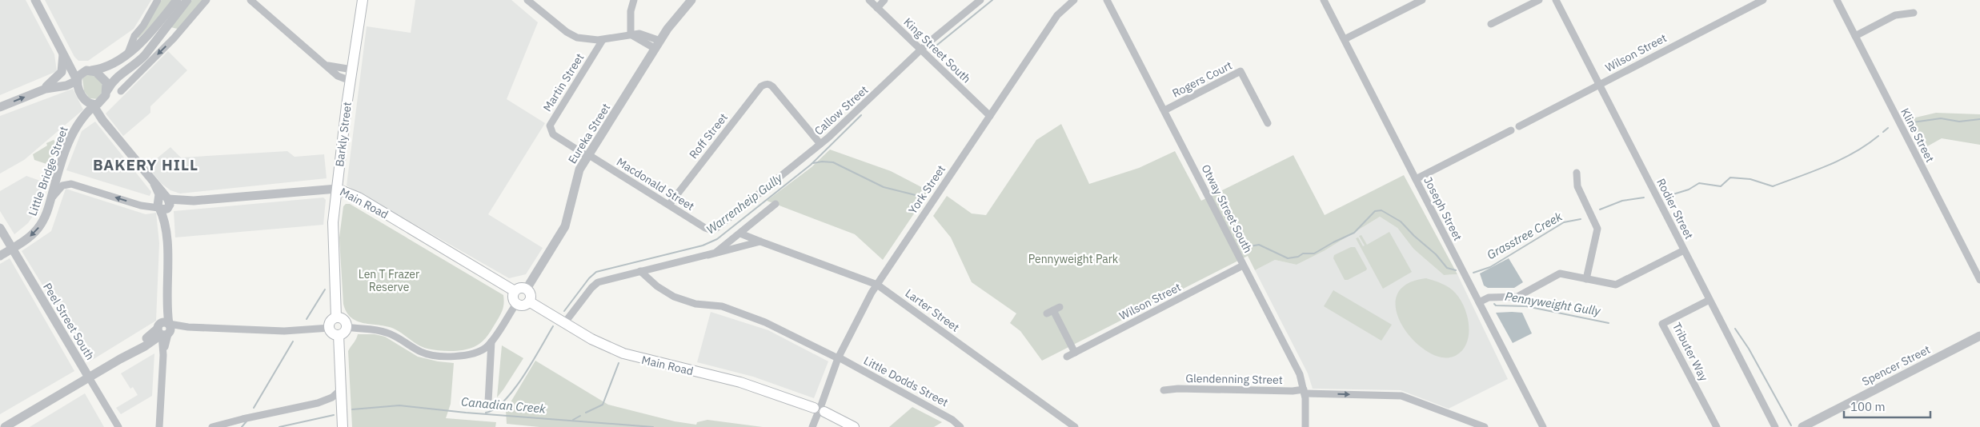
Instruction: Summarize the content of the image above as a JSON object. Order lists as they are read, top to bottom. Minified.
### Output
{"streets":{"main road":["Barkly Street","Main Road"],"street":["King Street South","Wilson Street","Rogers Court","Martin Street","Callow Street","Eureka Street","Kline Street","Roff Street","Little Bridge Street","Macdonald Street","York Street","Otway Street South","Joseph Street","Rodier Street","Larter Street","Peel Street South","Tributer Way","Spencer Street","Glendenning Street","Little Dodds Street"]},"crossings":[["King Street South","Callow Street"],["King Street South","York Street"],["Wilson Street","Otway Street South"],["Wilson Street","Rodier Street"],["Rogers Court","Otway Street South"],["Martin Street","Macdonald Street"],["Callow Street","Roff Street"],["Callow Street","Macdonald Street"],["Eureka Street","Macdonald Street"],["Eureka Street","Main Road"],["Barkly Street","Main Road"],["Roff Street","Macdonald Street"],["Little Bridge Street","Main Road"],["Little Bridge Street","Peel Street South"],["York Street","Main Road"],["York Street","Larter Street"],["York Street","Little Dodds Street"],["Otway Street South","Glendenning Street"],["Rodier Street","Tributer Way"]],"one_way":["Little Bridge Street","Glendenning Street"],"districts":["BAKERY HILL"],"water":["Warrenheip Gully","Grasstree Creek","Pennyweight Gully","Canadian Creek"],"parks":["Pennyweight Park","Len T Frazer Reserve"],"scale_bar":"100 m"}
